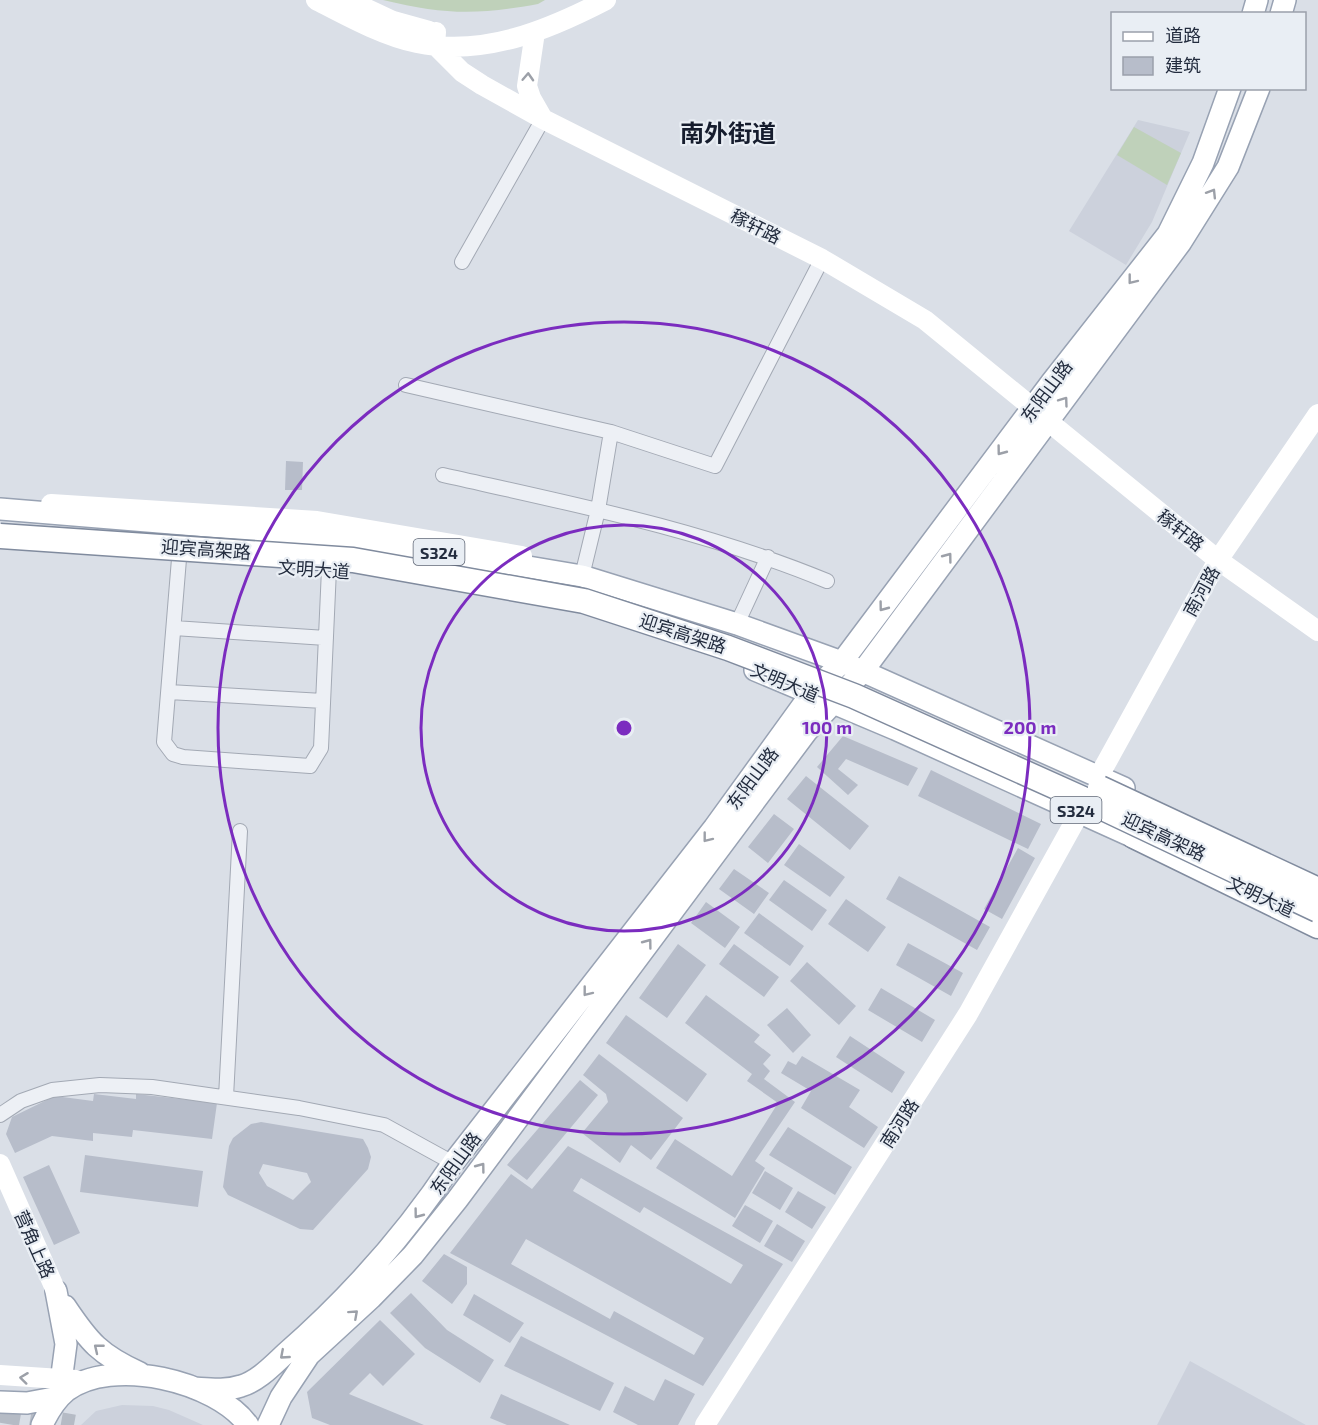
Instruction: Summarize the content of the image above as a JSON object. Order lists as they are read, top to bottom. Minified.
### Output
{"streets":{"highway":["迎宾高架路"],"main road":["东阳山路","S324","文明大道"],"street":["稼轩路","南河路","营角上路"]},"crossings":[["稼轩路","东阳山路"],["稼轩路","南河路"],["东阳山路","文明大道"],["文明大道","南河路"]],"districts":["南外街道"],"legend":["道路","建筑"],"rings":["100 m","200 m"]}
